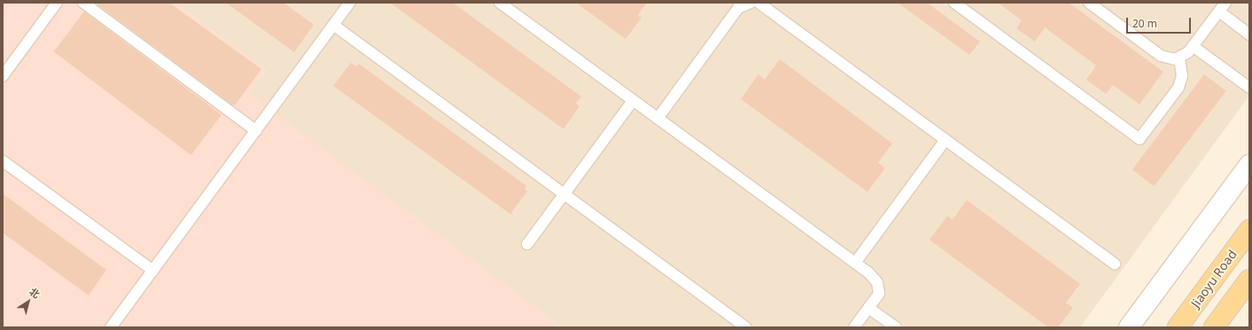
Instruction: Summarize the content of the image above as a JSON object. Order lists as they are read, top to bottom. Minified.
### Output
{"streets":{"main road":["Jiaoyu Road"]},"scale_bar":"20 m","north":"top right"}
